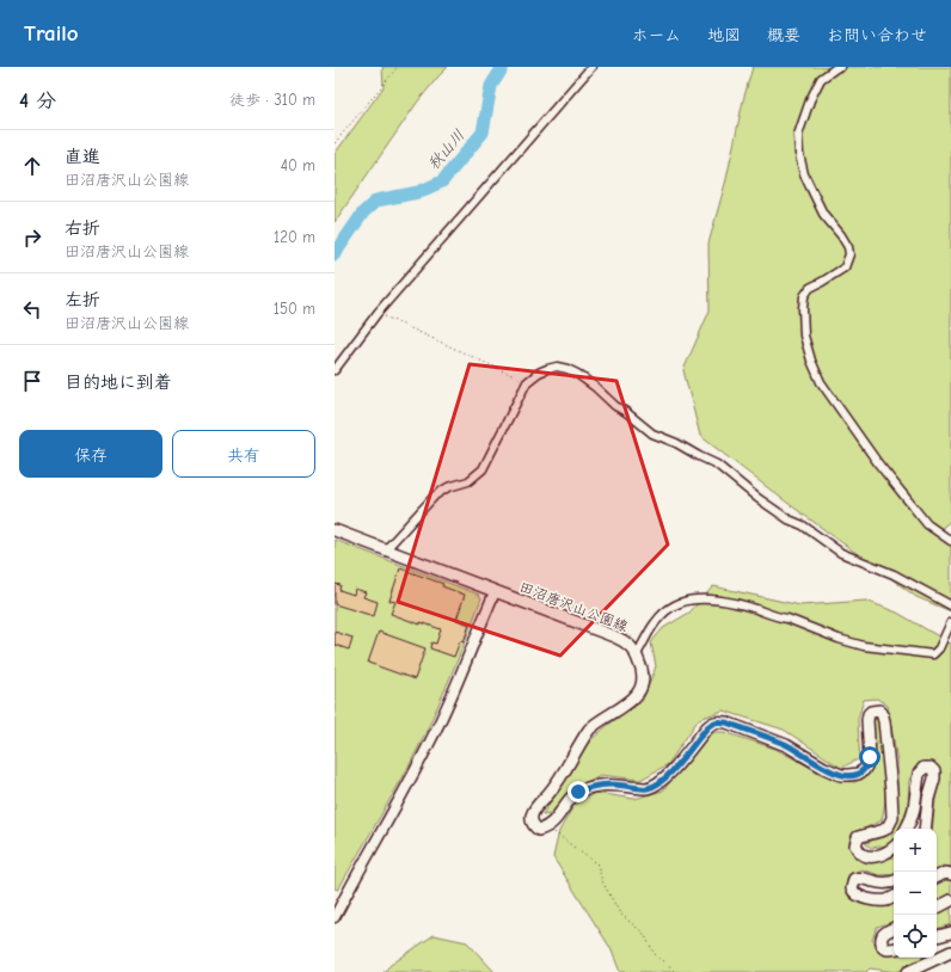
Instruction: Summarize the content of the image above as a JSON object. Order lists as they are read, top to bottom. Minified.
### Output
{"streets":{"main road":["田沼唐沢山公園線"]},"water":["秋山川"],"page":{"header":"Trailo","nav":["ホーム","地図","概要","お問い合わせ"],"heading":["4 分","徒歩 · 310 m"],"list":[["直進","田沼唐沢山公園線","40 m"],["右折","田沼唐沢山公園線","120 m"],["左折","田沼唐沢山公園線","150 m"],"目的地に到着"],"buttons":["保存","共有"],"map_buttons":["+","−"]}}
